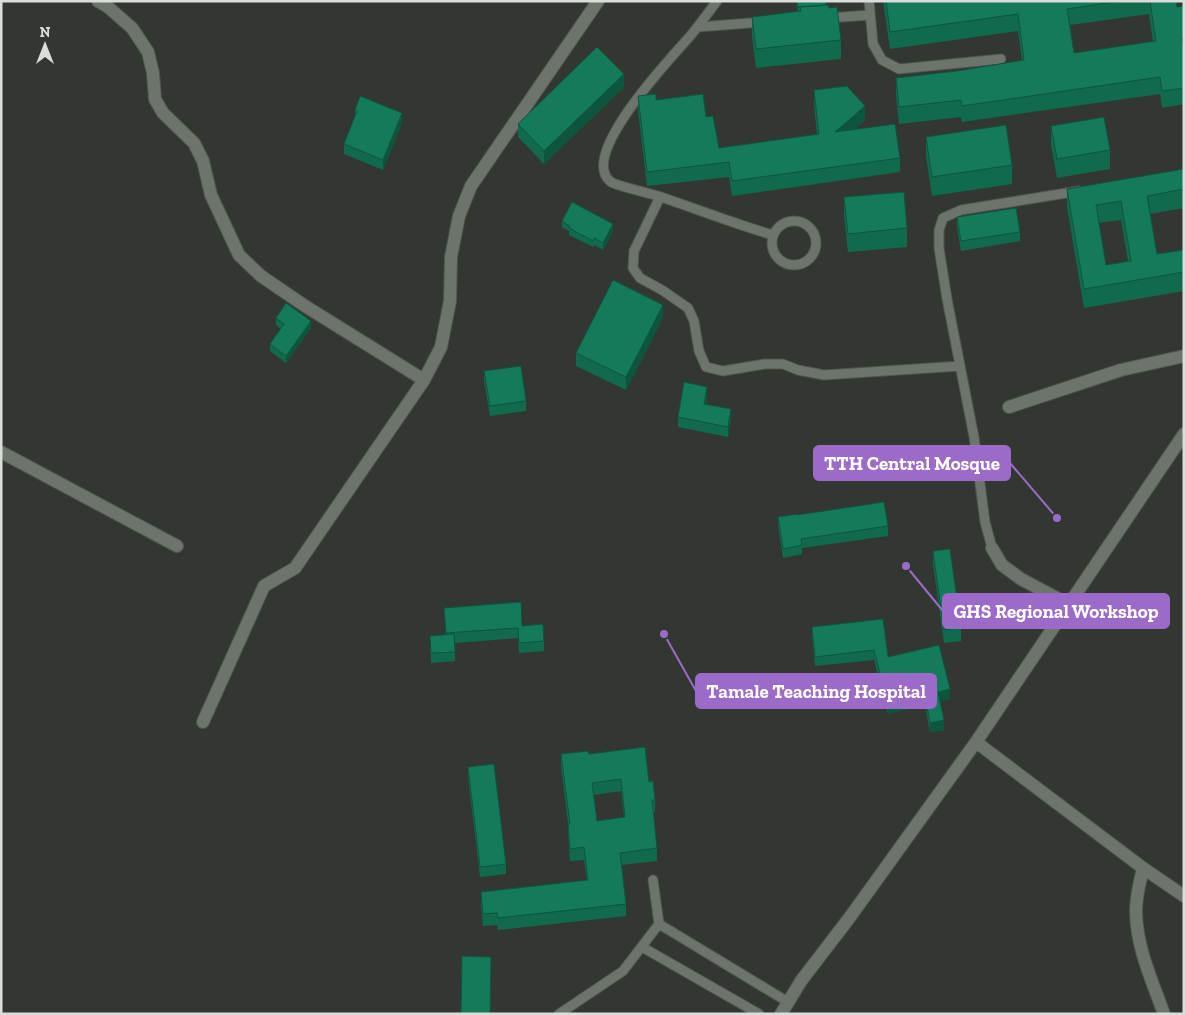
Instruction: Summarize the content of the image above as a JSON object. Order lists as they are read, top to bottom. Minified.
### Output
{"places":["TTH Central Mosque","GHS Regional Workshop","Tamale Teaching Hospital"],"north":"top"}
